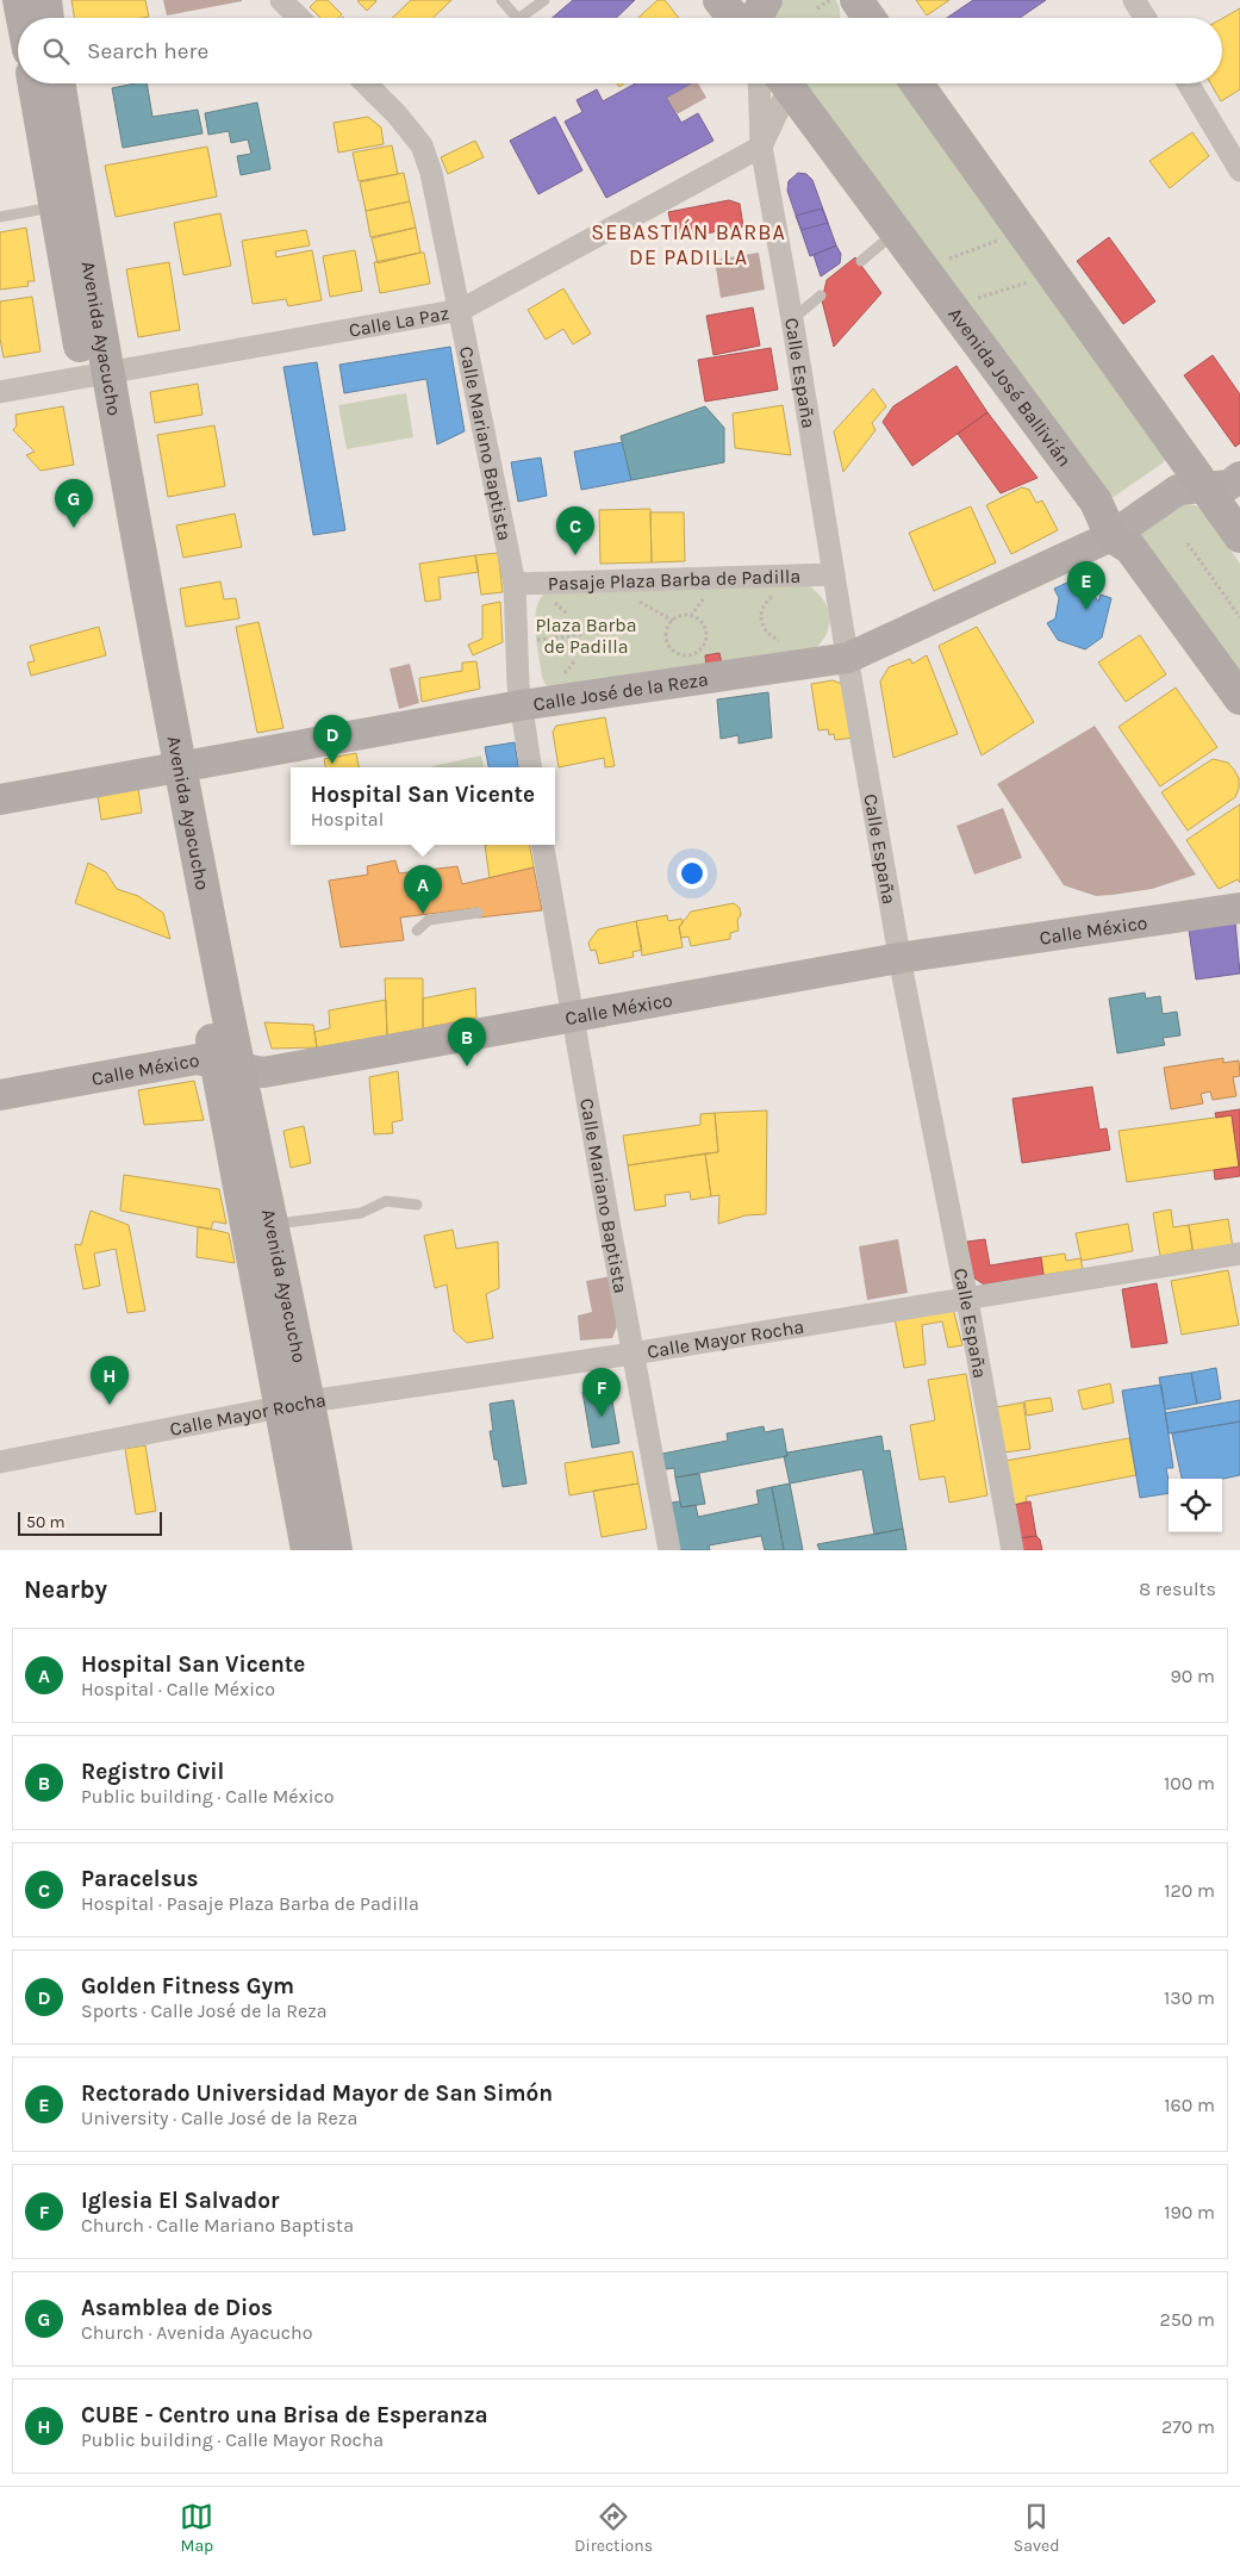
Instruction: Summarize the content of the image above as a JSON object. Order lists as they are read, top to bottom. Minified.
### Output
{"streets":{"main road":["Avenida Ayacucho","Avenida José Ballivián","Calle José de la Reza","Calle México"],"street":["Calle La Paz","Calle España","Calle Mariano Baptista","Pasaje Plaza Barba de Padilla","Calle Mayor Rocha"]},"crossings":[["Calle La Paz","Avenida Ayacucho"],["Calle La Paz","Calle España"],["Calle La Paz","Calle Mariano Baptista"],["Avenida Ayacucho","Calle José de la Reza"],["Avenida Ayacucho","Calle México"],["Avenida Ayacucho","Calle Mayor Rocha"],["Calle España","Pasaje Plaza Barba de Padilla"],["Calle España","Calle José de la Reza"],["Calle España","Calle México"],["Calle España","Calle Mayor Rocha"],["Avenida José Ballivián","Calle José de la Reza"],["Calle Mariano Baptista","Pasaje Plaza Barba de Padilla"],["Calle Mariano Baptista","Calle José de la Reza"],["Calle Mariano Baptista","Calle México"],["Calle Mariano Baptista","Calle Mayor Rocha"]],"districts":["SEBASTIÁN BARBA DE PADILLA"],"parks":["Plaza Barba de Padilla"],"scale_bar":"50 m","page":{"search":"Search here","pins":["G","C","E","D","A","B","H","F"],"popup":["Hospital San Vicente","Hospital"],"scale":"50 m","heading":["Nearby","8 results"],"list":[{"mark":"A","name":"Hospital San Vicente","note":"Hospital · Calle México","value":"90 m"},{"mark":"B","name":"Registro Civil","note":"Public building · Calle México","value":"100 m"},{"mark":"C","name":"Paracelsus","note":"Hospital · Pasaje Plaza Barba de Padilla","value":"120 m"},{"mark":"D","name":"Golden Fitness Gym","note":"Sports · Calle José de la Reza","value":"130 m"},{"mark":"E","name":"Rectorado Universidad Mayor de San Simón","note":"University · Calle José de la Reza","value":"160 m"},{"mark":"F","name":"Iglesia El Salvador","note":"Church · Calle Mariano Baptista","value":"190 m"},{"mark":"G","name":"Asamblea de Dios","note":"Church · Avenida Ayacucho","value":"250 m"},{"mark":"H","name":"CUBE - Centro una Brisa de Esperanza","note":"Public building · Calle Mayor Rocha","value":"270 m"}],"nav":["Map","Directions","Saved"]}}
